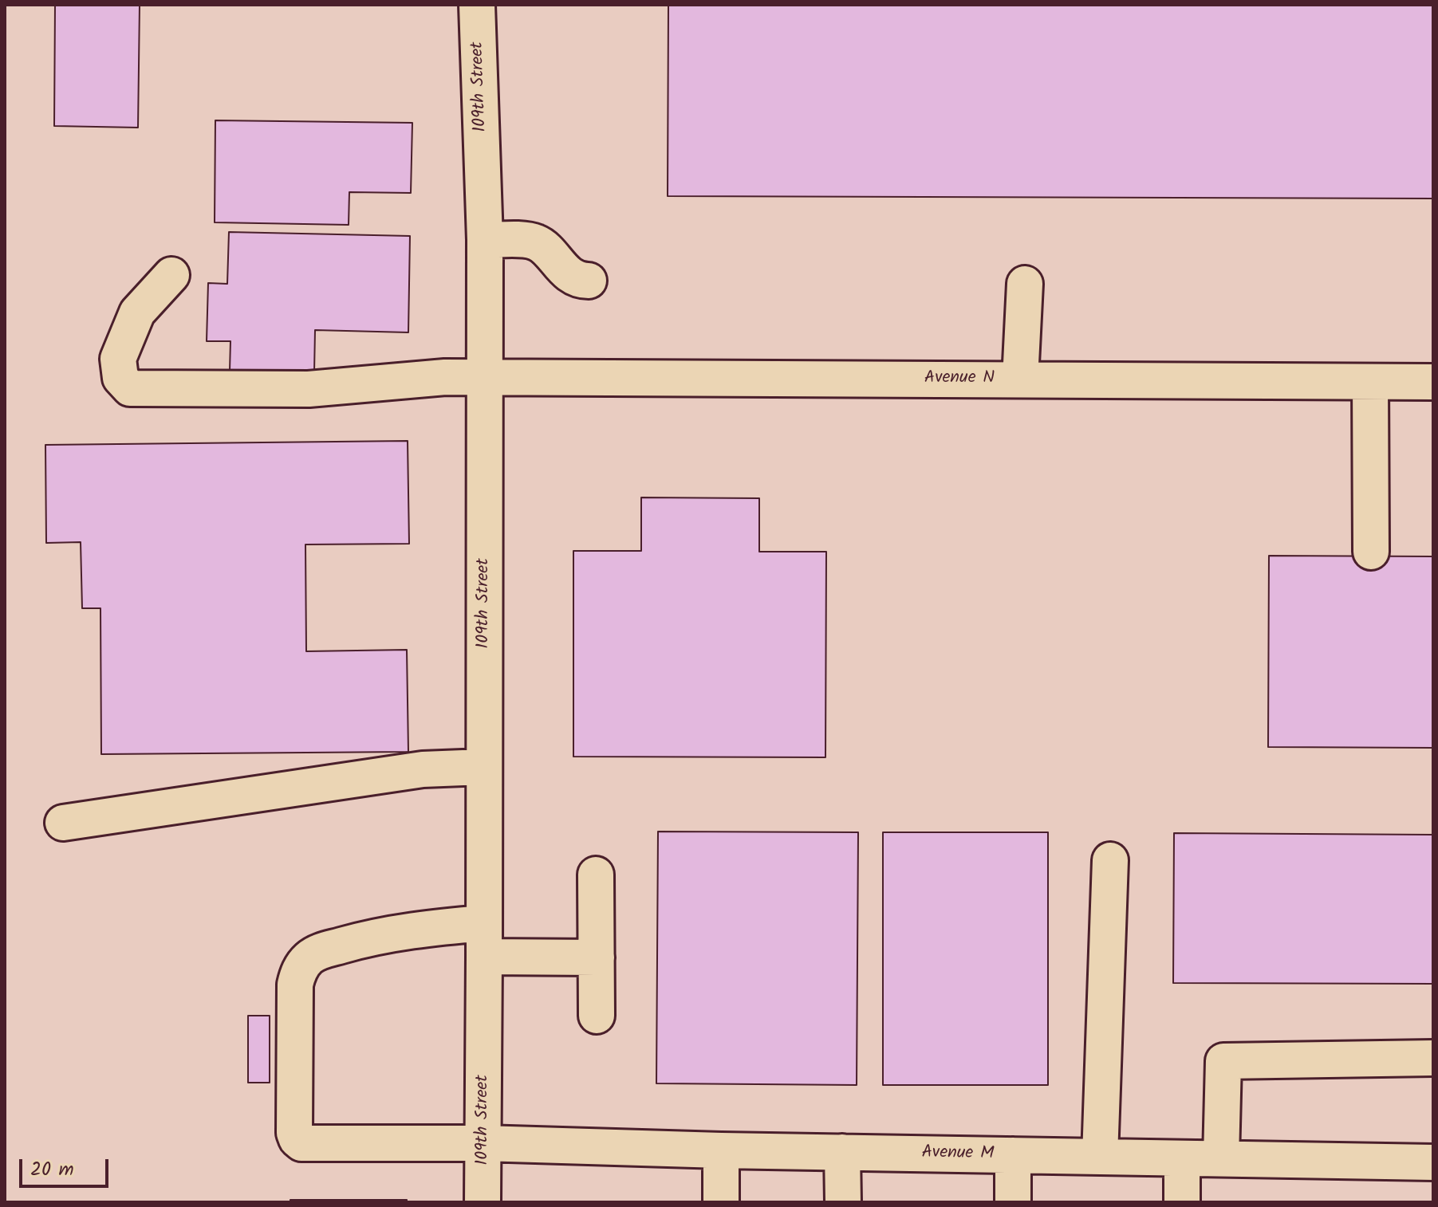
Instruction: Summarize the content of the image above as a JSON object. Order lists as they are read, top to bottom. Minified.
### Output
{"streets":{"street":["109th Street","Avenue N","Avenue M"]},"crossings":[["109th Street","Avenue N"],["109th Street","Avenue M"]],"scale_bar":"20 m"}
